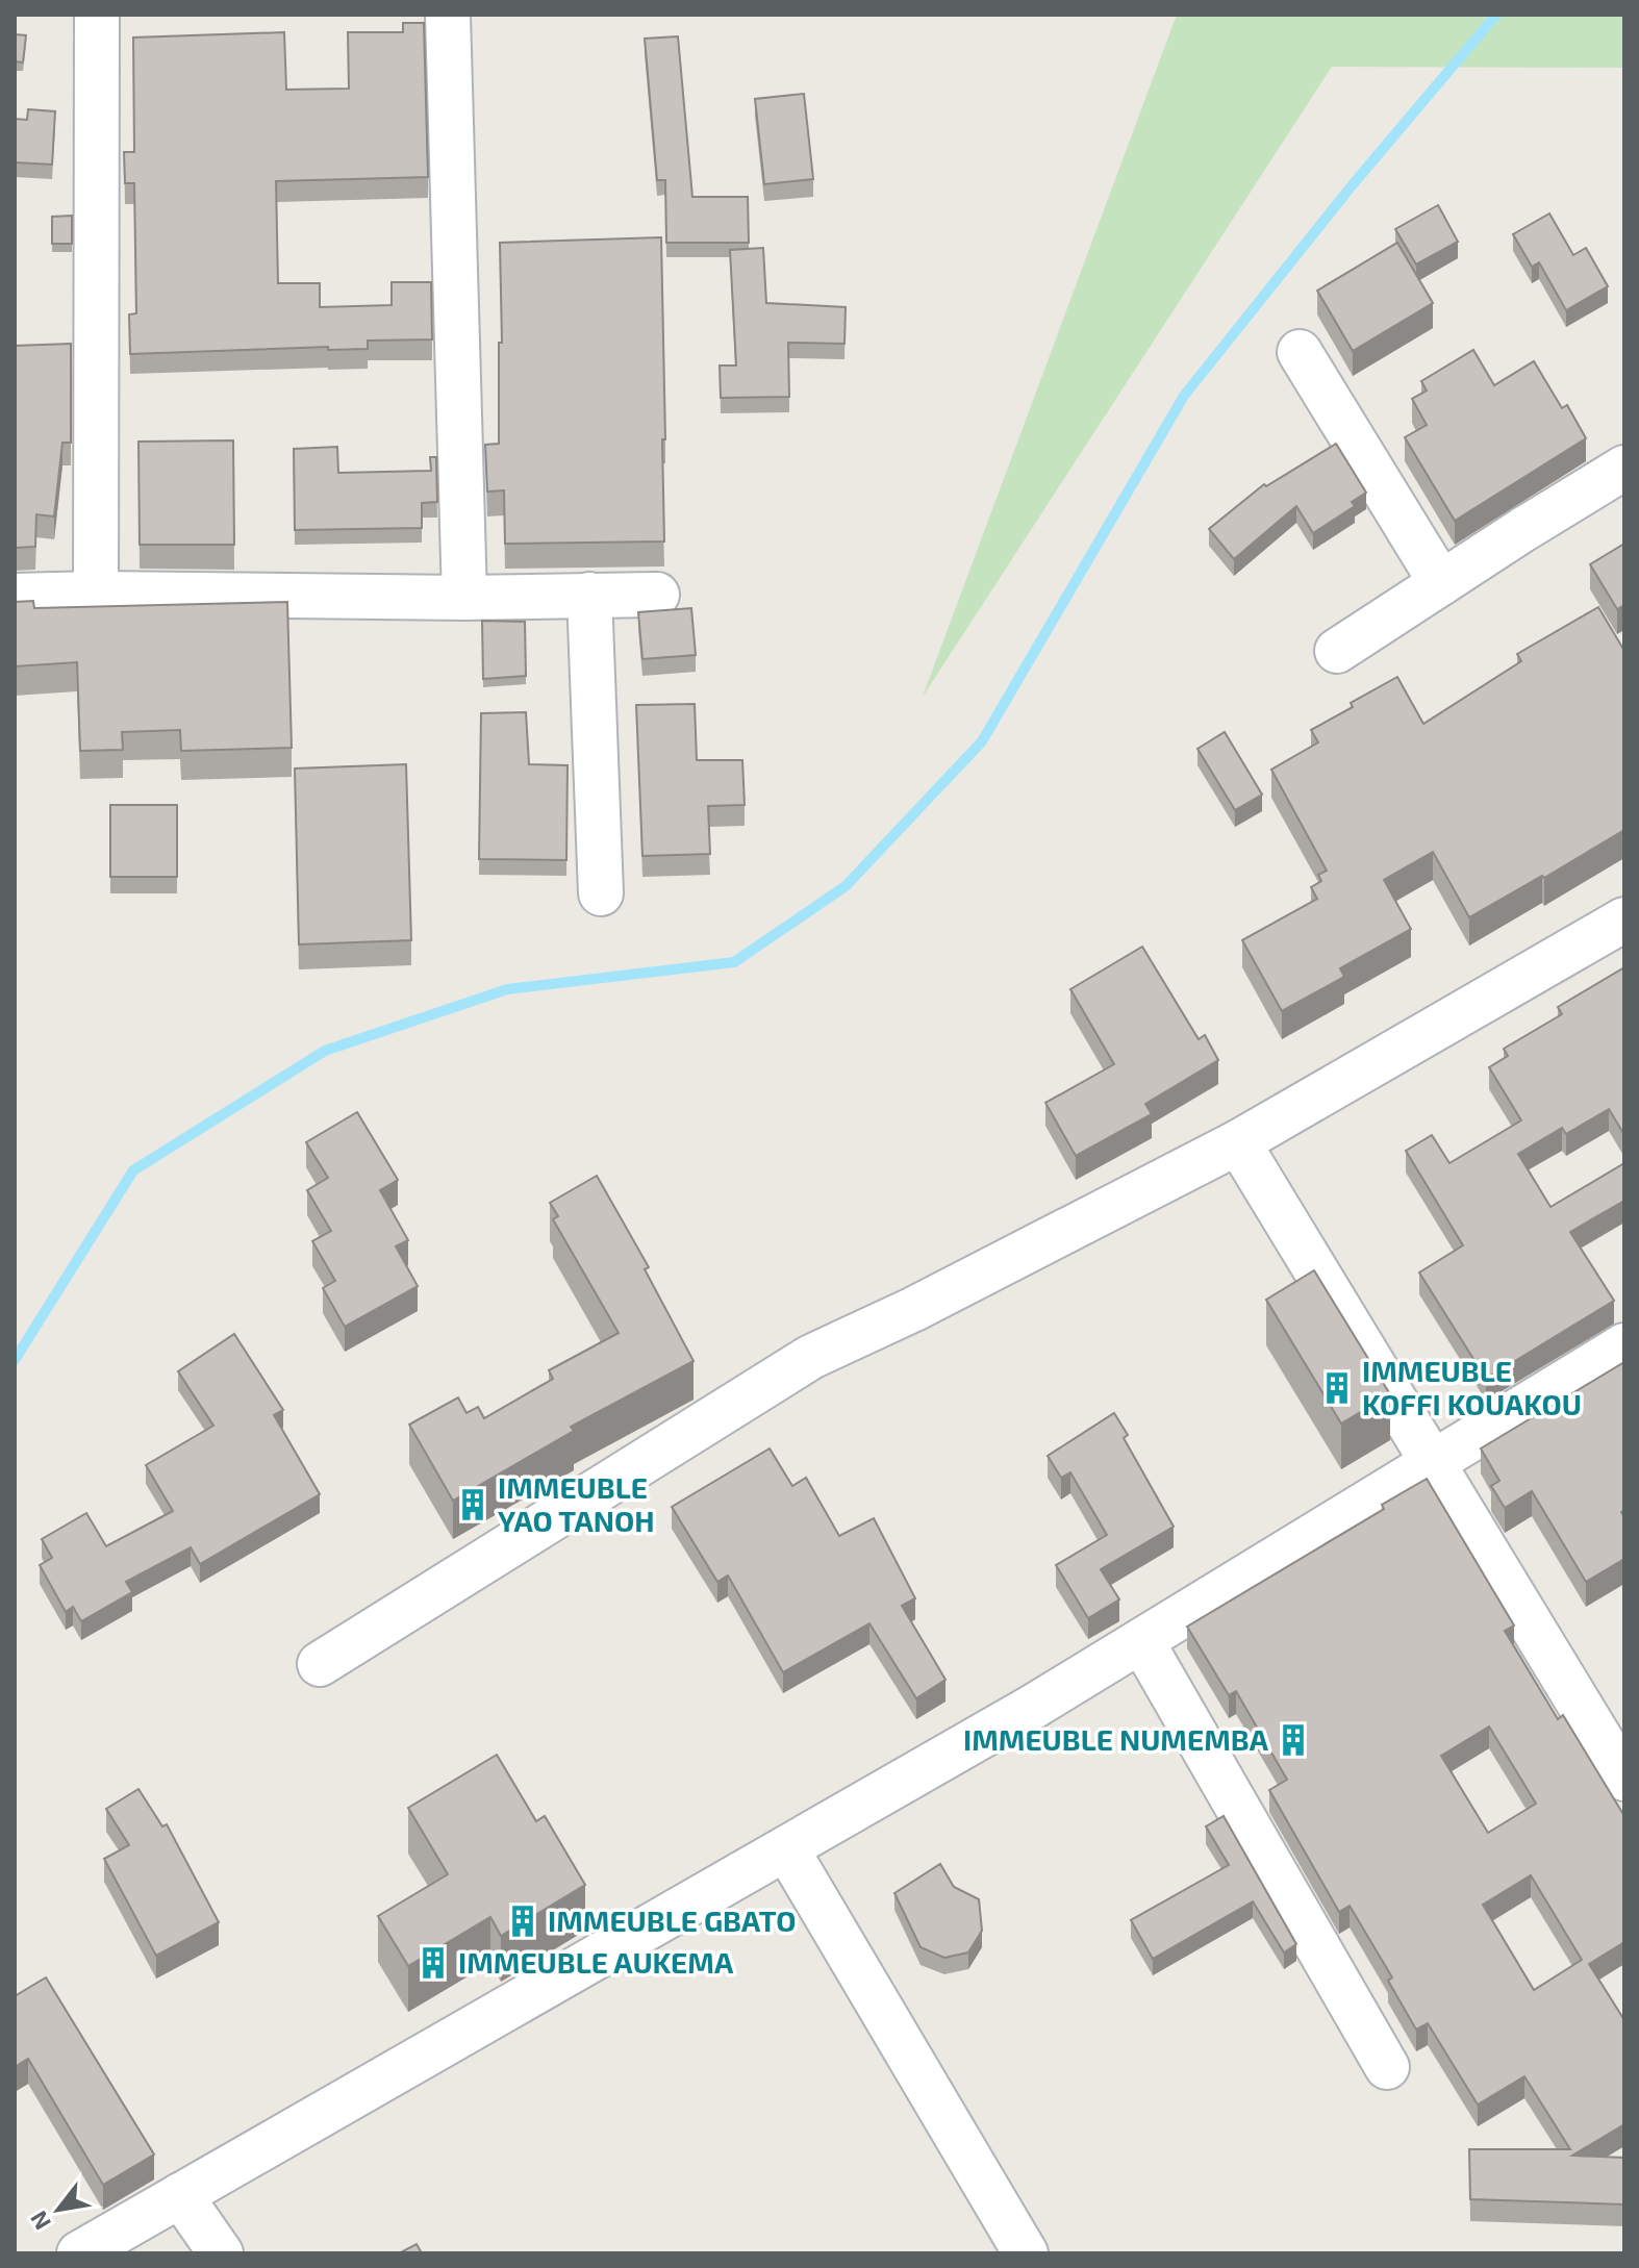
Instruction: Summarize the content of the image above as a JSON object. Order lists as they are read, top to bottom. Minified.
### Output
{"places":{"building":["IMMEUBLE KOFFI KOUAKOU","IMMEUBLE YAO TANOH","IMMEUBLE NUMEMBA","IMMEUBLE GBATO","IMMEUBLE AUKEMA"]},"north":"bottom left"}
